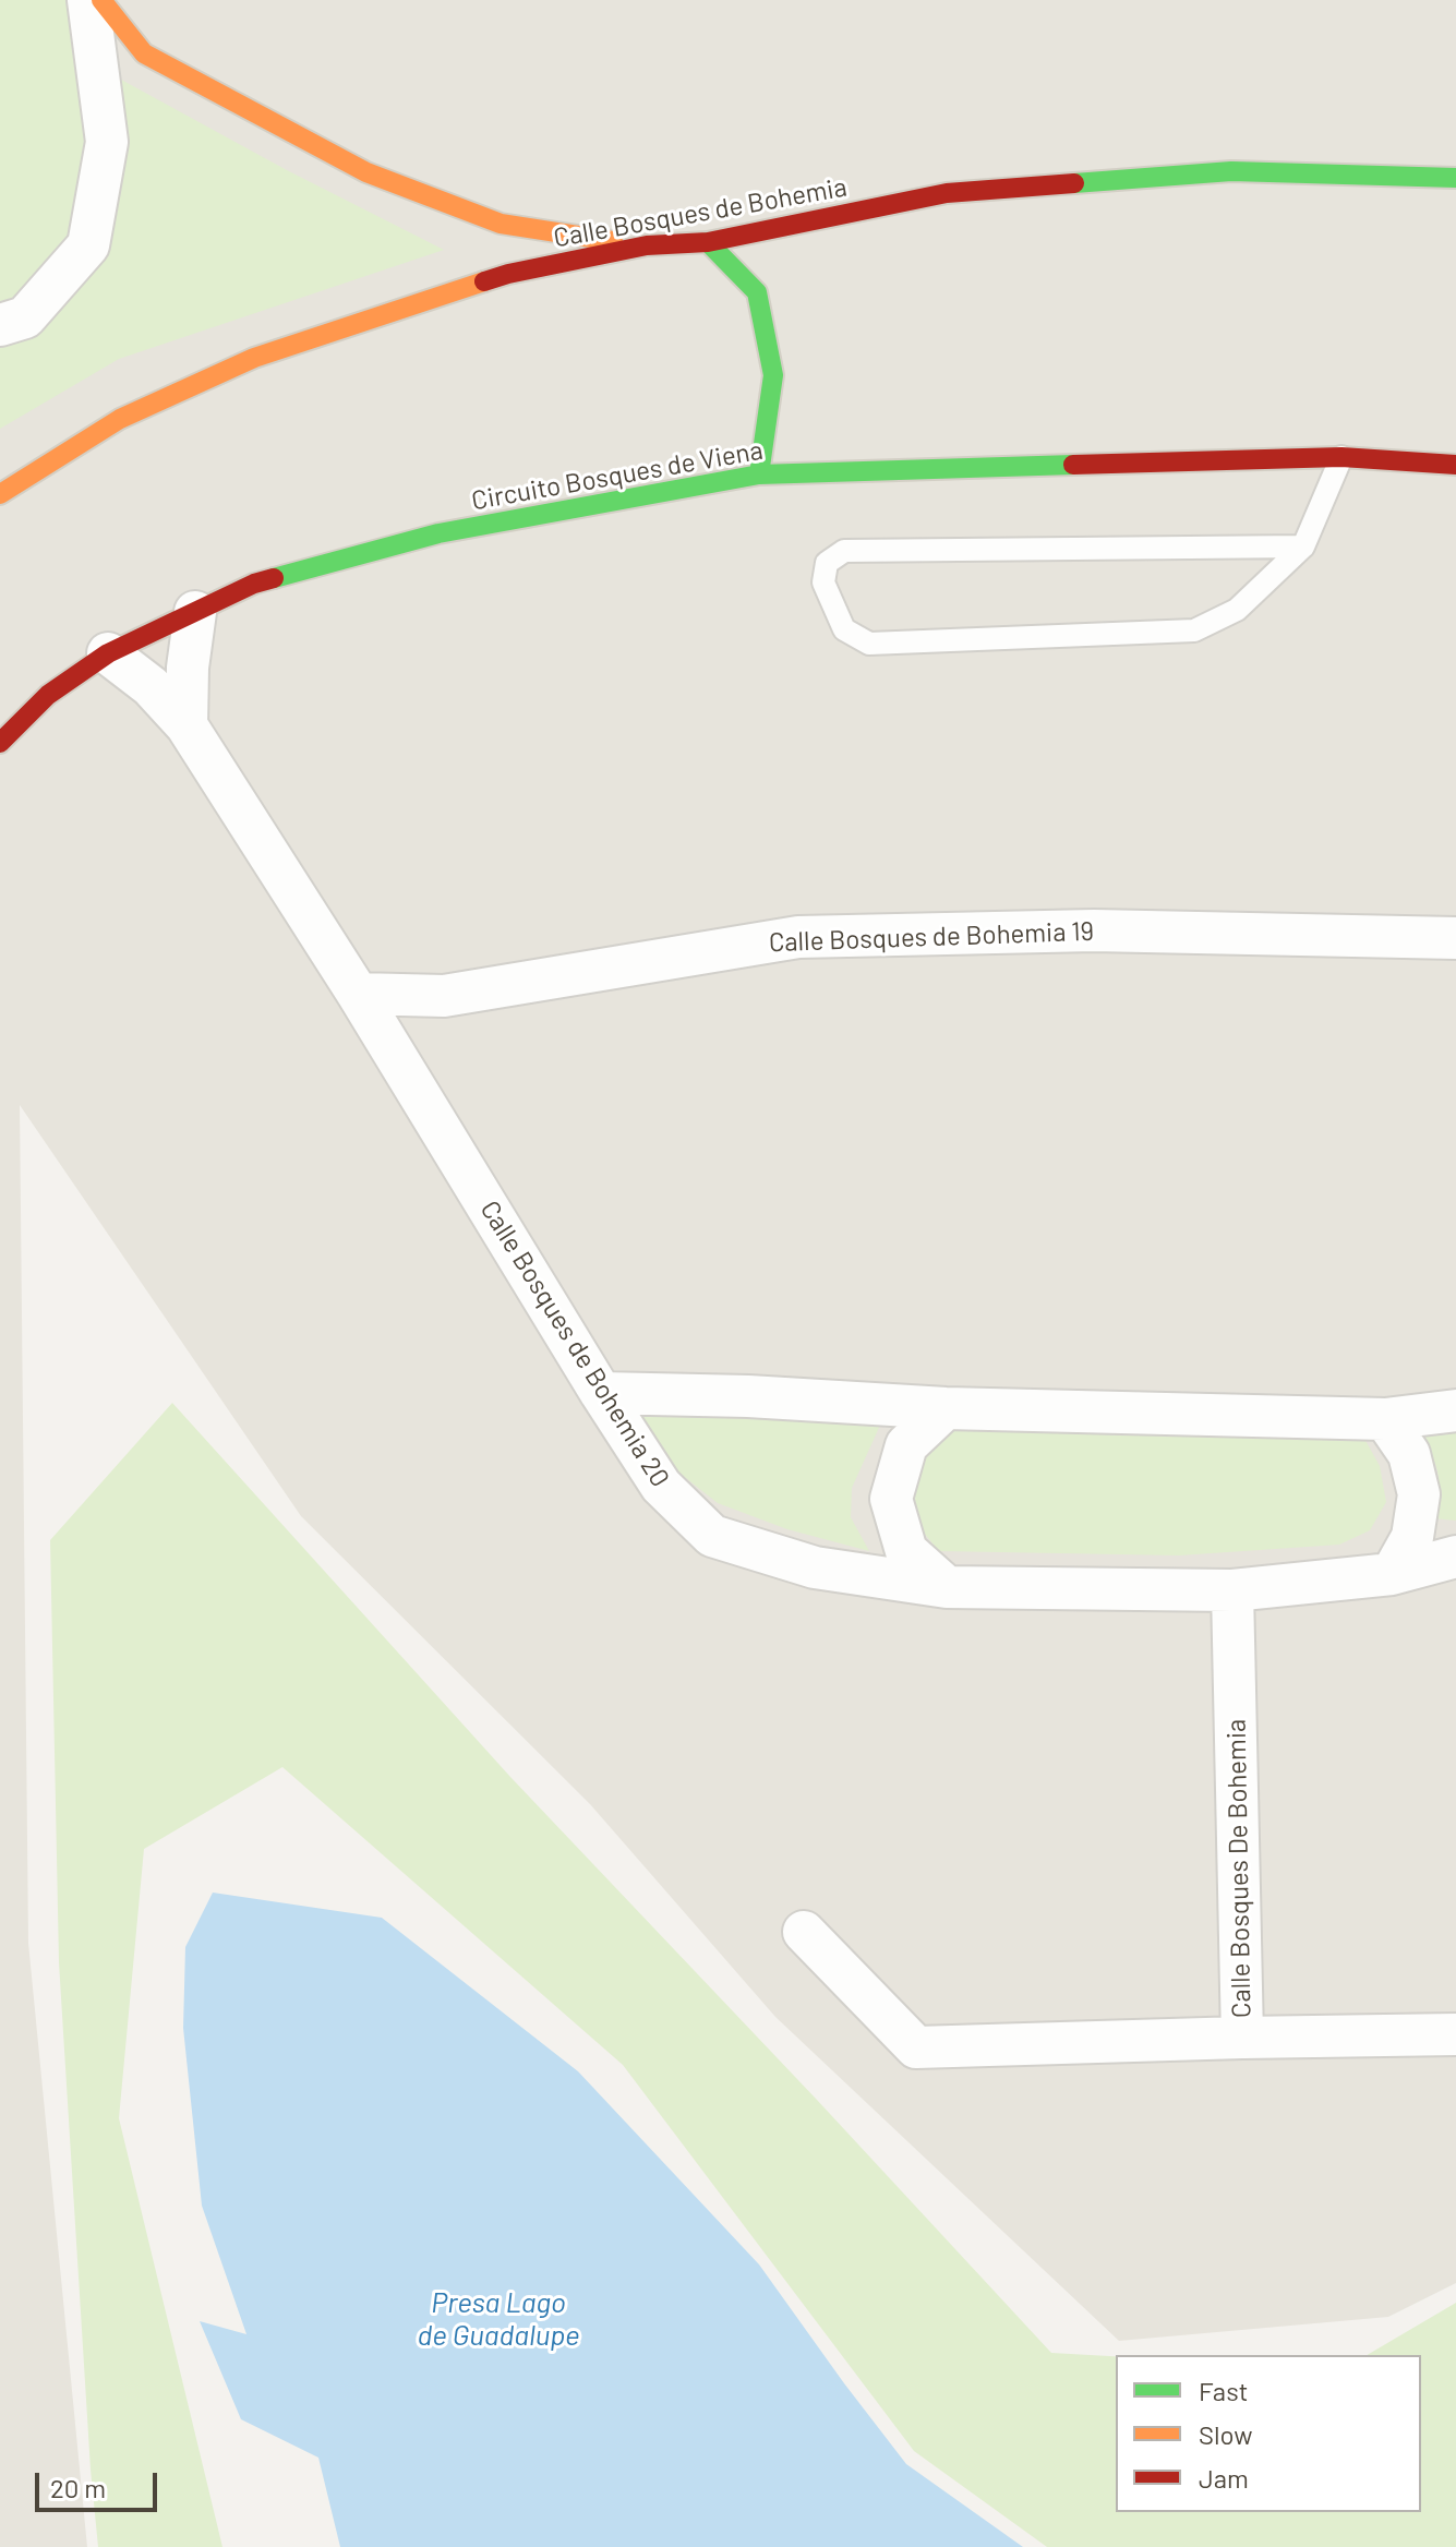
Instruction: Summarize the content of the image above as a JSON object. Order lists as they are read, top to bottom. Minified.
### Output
{"streets":{"main road":["Calle Bosques de Bohemia","Circuito Bosques de Viena"],"street":["Calle Bosques de Bohemia 19","Calle Bosques de Bohemia 20","Calle Bosques De Bohemia"]},"crossings":[["Circuito Bosques de Viena","Calle Bosques de Bohemia 20"],["Calle Bosques de Bohemia 19","Calle Bosques de Bohemia 20"],["Calle Bosques de Bohemia 20","Calle Bosques De Bohemia"]],"water":["Presa Lago de Guadalupe"],"legend":["Fast","Slow","Jam"],"scale_bar":"20 m"}
